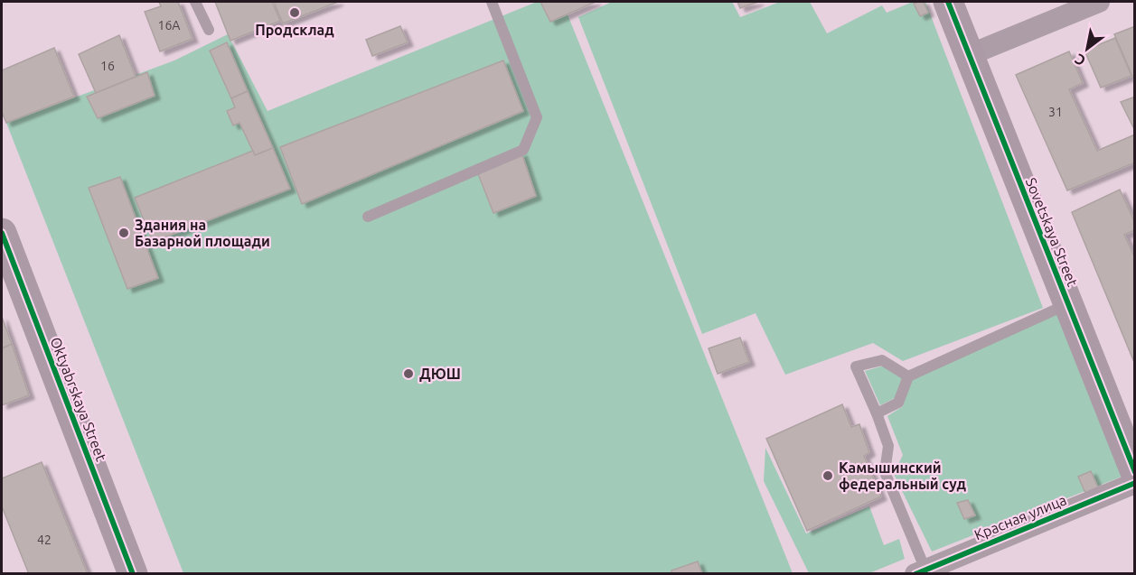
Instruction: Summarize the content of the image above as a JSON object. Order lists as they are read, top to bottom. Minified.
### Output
{"streets":{"street":["Sovetskaya Street","Oktyabrskaya Street","Красная улица"]},"places":["Продсклад","Здания на Базарной площади","ДЮШ","Камышинский федеральный суд"],"house_numbers":["16А","16","31","42"],"north":"bottom left"}
